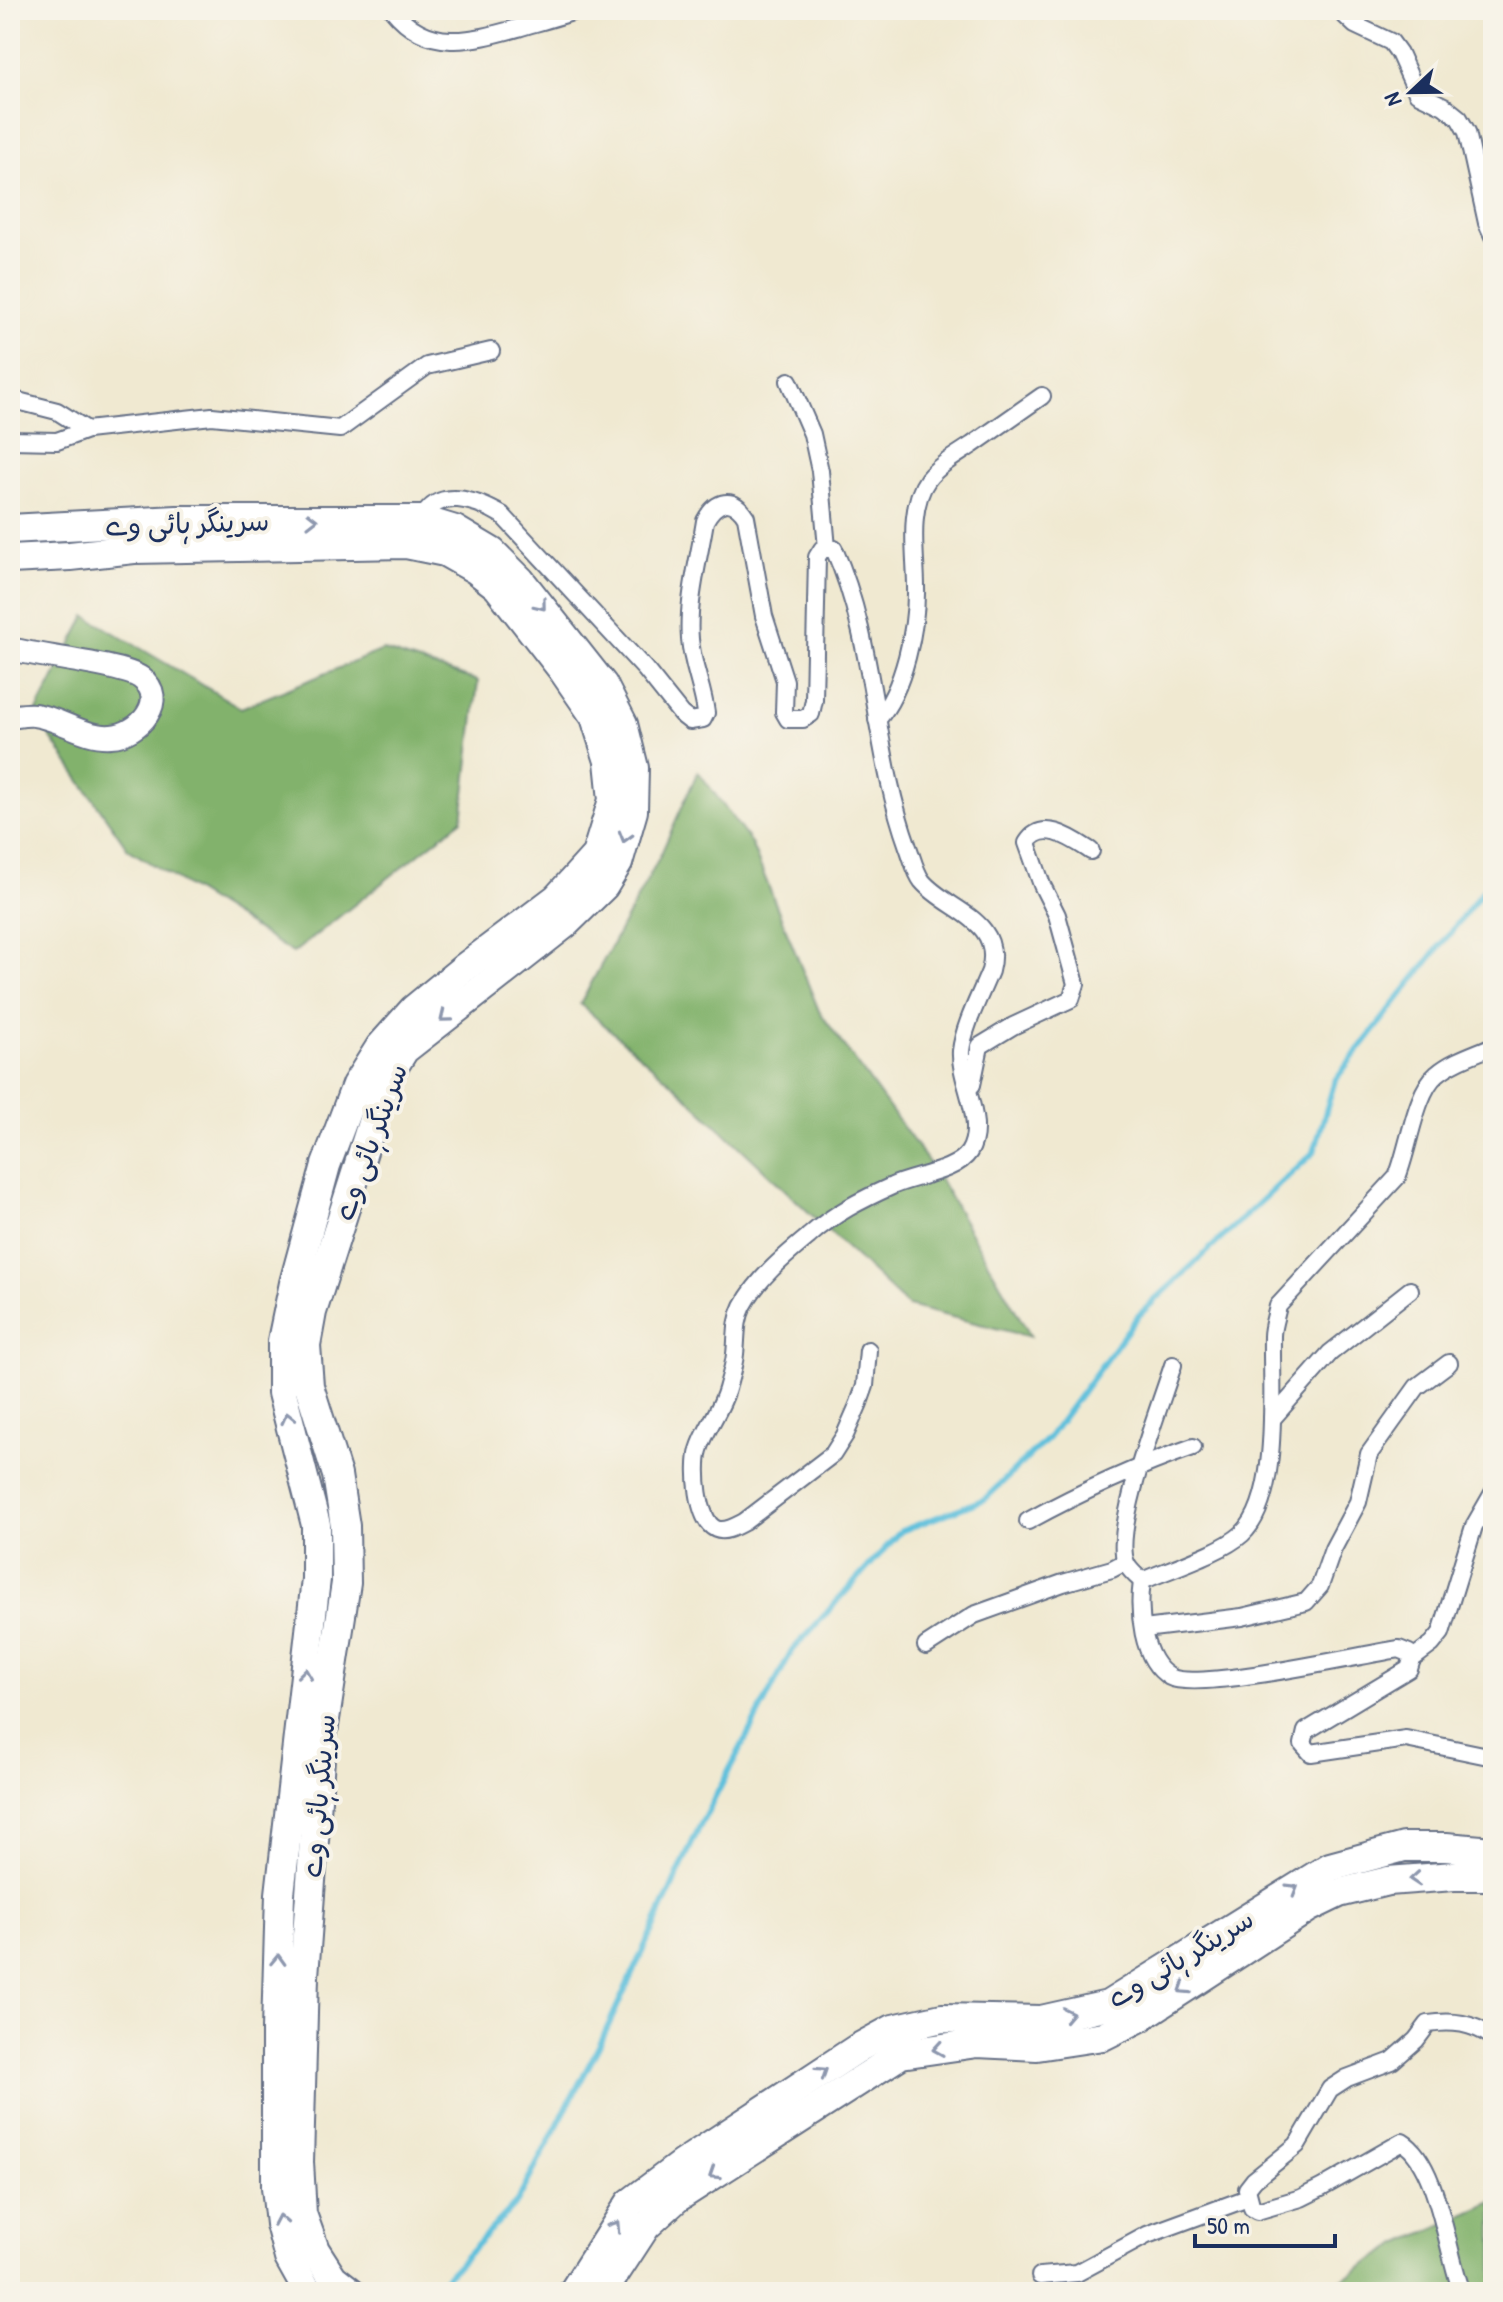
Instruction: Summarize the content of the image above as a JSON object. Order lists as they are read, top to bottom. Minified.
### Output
{"streets":{"highway":["سرینگر ہائی وے"]},"scale_bar":"50 m","north":"left"}
